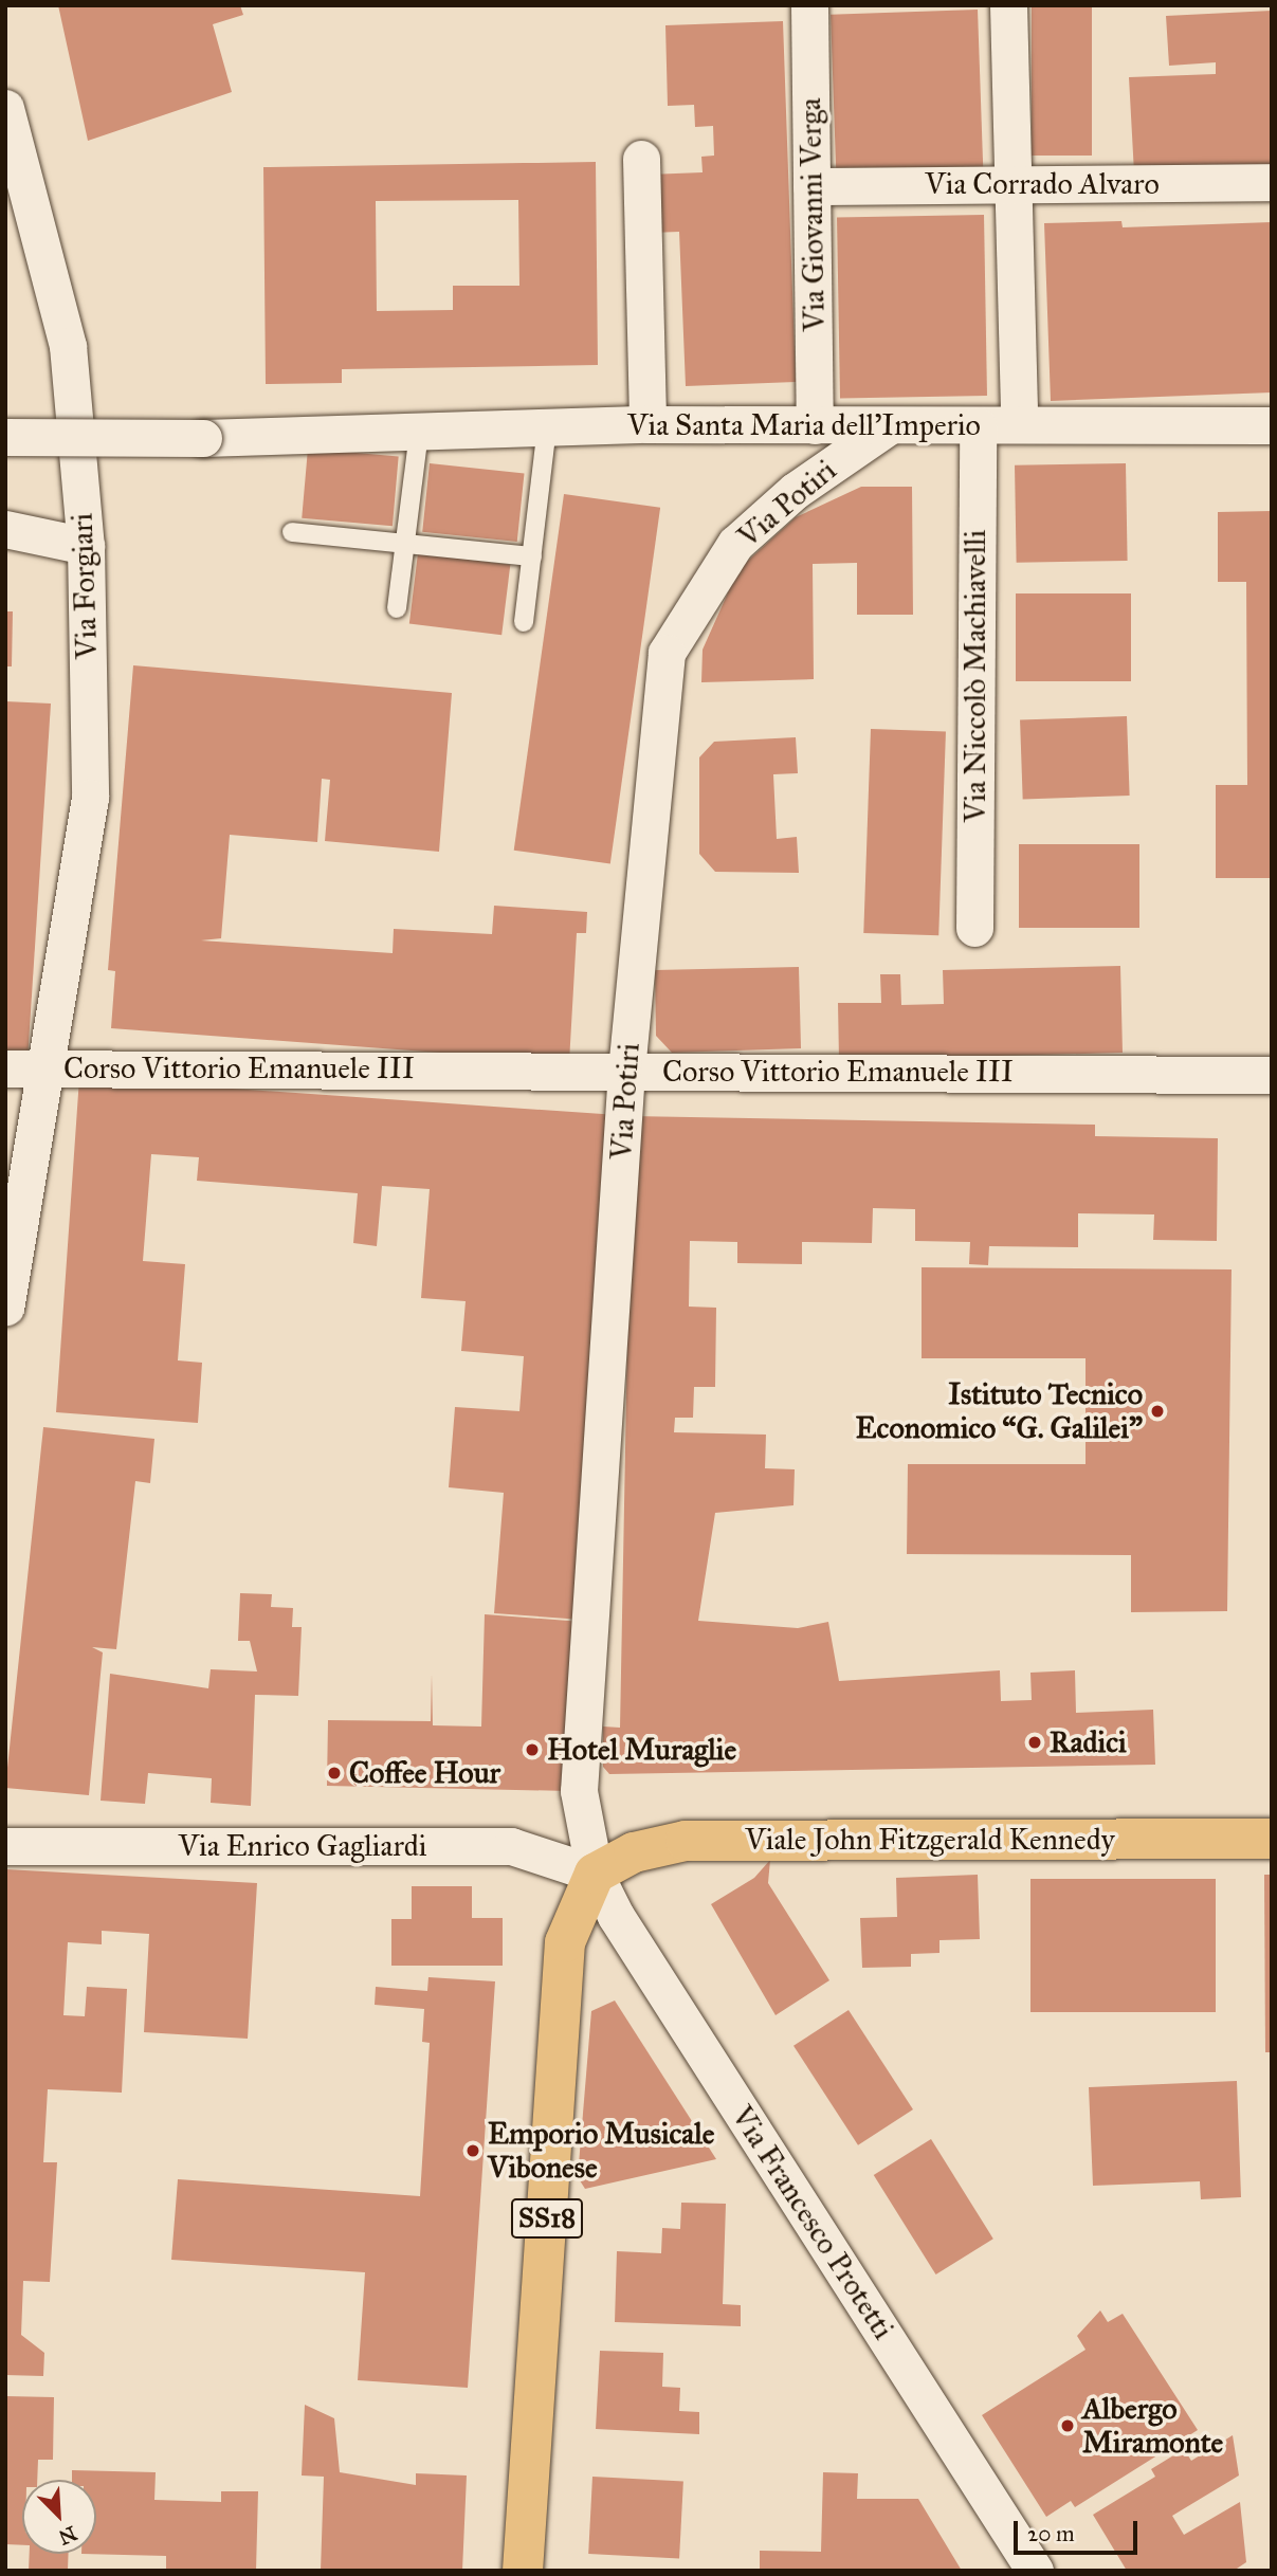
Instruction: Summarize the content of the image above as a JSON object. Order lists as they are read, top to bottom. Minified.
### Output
{"streets":{"main road":["Viale John Fitzgerald Kennedy","SS18"],"street":["Via Corrado Alvaro","Via Giovanni Verga","Via Santa Maria dell'Imperio","Via Potiri","Via Forgiari","Via Niccolò Machiavelli","Corso Vittorio Emanuele III","Via Enrico Gagliardi","Via Francesco Protetti"]},"crossings":[["Via Corrado Alvaro","Via Giovanni Verga"],["Via Giovanni Verga","Via Santa Maria dell'Imperio"],["Via Santa Maria dell'Imperio","Via Potiri"],["Via Santa Maria dell'Imperio","Via Niccolò Machiavelli"],["Via Potiri","Corso Vittorio Emanuele III"],["Via Potiri","Viale John Fitzgerald Kennedy"],["Via Potiri","Via Enrico Gagliardi"],["Via Potiri","SS18"],["Via Potiri","Via Francesco Protetti"],["Via Forgiari","Corso Vittorio Emanuele III"],["Viale John Fitzgerald Kennedy","Via Enrico Gagliardi"],["Viale John Fitzgerald Kennedy","SS18"],["Viale John Fitzgerald Kennedy","Via Francesco Protetti"],["Via Enrico Gagliardi","SS18"],["Via Enrico Gagliardi","Via Francesco Protetti"],["SS18","Via Francesco Protetti"]],"places":["Istituto Tecnico Economico “G. Galilei”","Radici","Hotel Muraglie","Coffee Hour","Emporio Musicale Vibonese","Albergo Miramonte"],"scale_bar":"20 m","north":"bottom right"}
